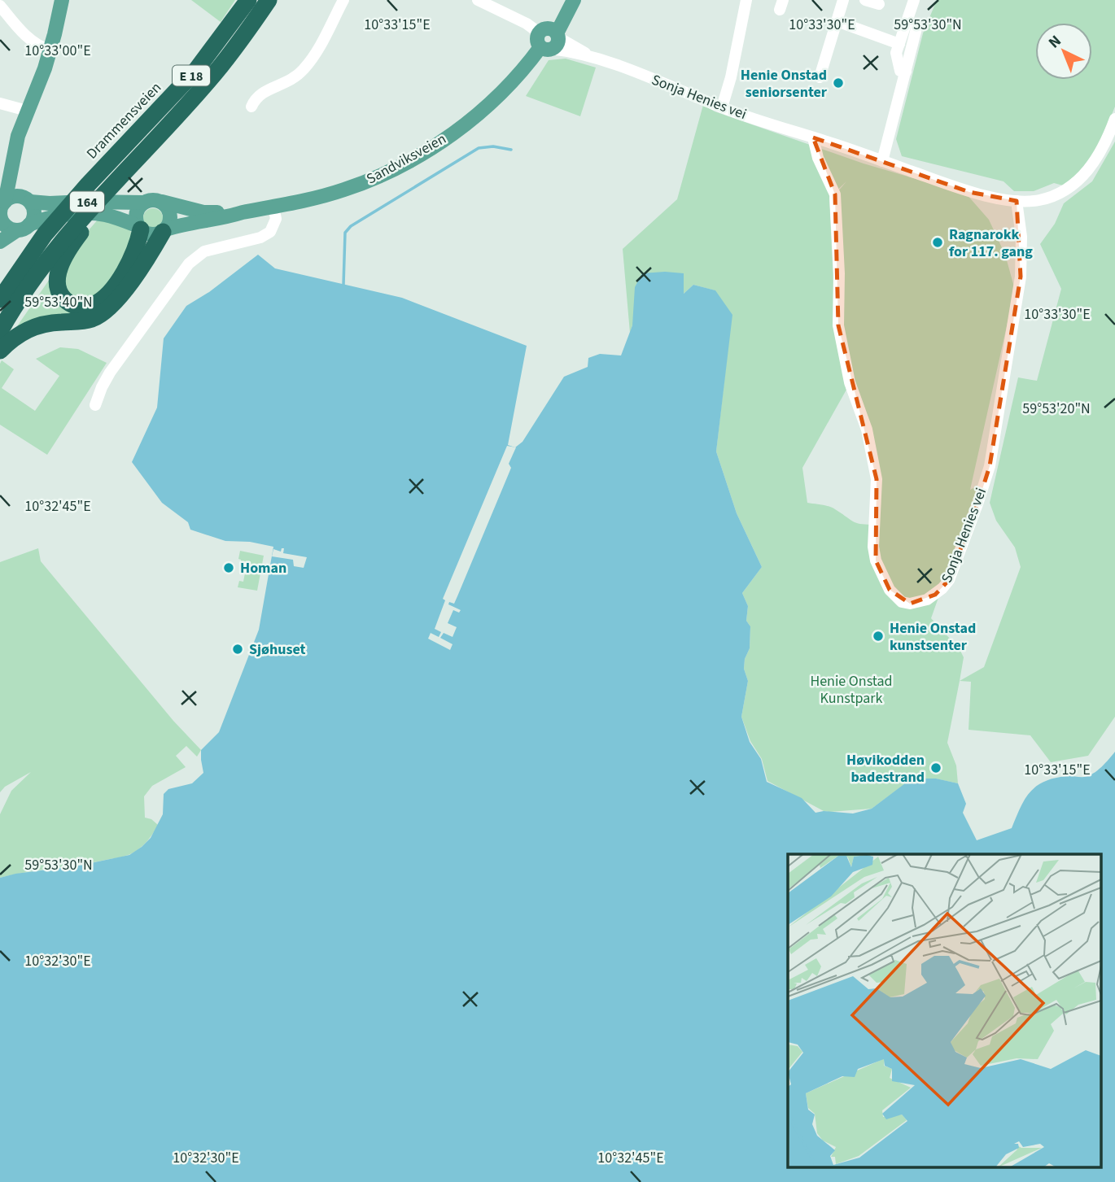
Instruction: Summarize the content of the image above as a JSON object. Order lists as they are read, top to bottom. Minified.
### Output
{"streets":{"highway":["E 18","Drammensveien"],"main road":["Sandviksveien","164"],"street":["Sonja Henies vei"]},"crossings":[["E 18","Drammensveien"],["E 18","Sandviksveien"],["E 18","164"],["Sonja Henies vei","Sandviksveien"],["Sandviksveien","164"]],"parks":["Henie Onstad Kunstpark"],"places":["Henie Onstad seniorsenter","Ragnarokk for 117. gang","Homan","Henie Onstad kunstsenter","Sjøhuset","Høvikodden badestrand"],"north":"top left","coordinates":["59°53'30\"N","10°33'15\"E","10°33'30\"E","10°33'00\"E","59°53'40\"N","59°53'20\"N","10°32'45\"E","10°32'30\"E"]}
